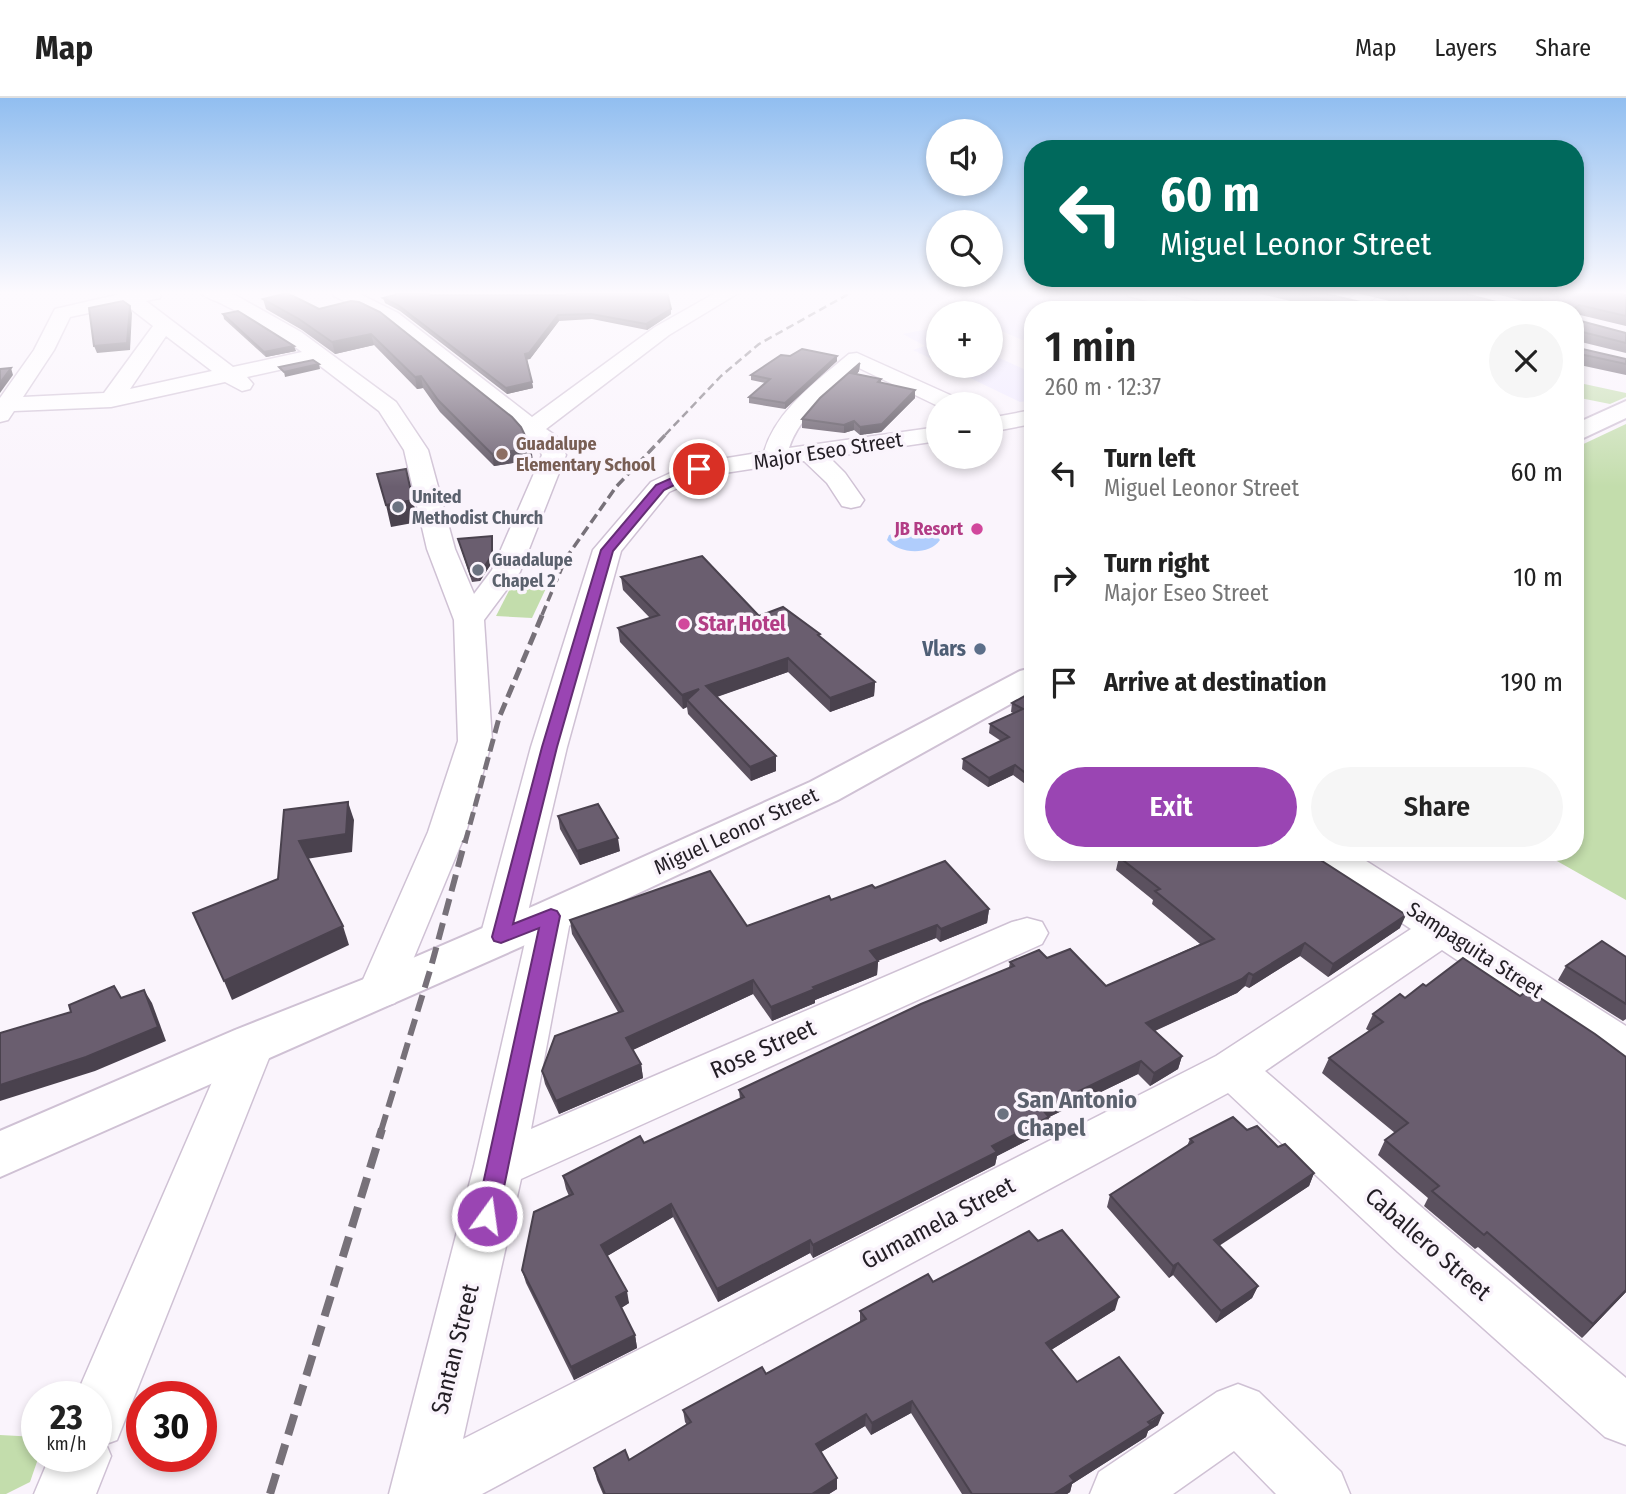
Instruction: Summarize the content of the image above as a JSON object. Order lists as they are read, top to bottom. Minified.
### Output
{"streets":{"street":["Major Eseo Street","Miguel Leonor Street","Sampaguita Street","Rose Street","Gumamela Street","Caballero Street","Santan Street"]},"crossings":[["Major Eseo Street","Miguel Leonor Street"],["Miguel Leonor Street","Santan Street"],["Sampaguita Street","Gumamela Street"],["Rose Street","Santan Street"],["Gumamela Street","Caballero Street"],["Gumamela Street","Santan Street"]],"places":["Guadalupe Elementary School","United Methodist Church","JB Resort","Guadalupe Chapel 2","Star Hotel","Vlars","San Antonio Chapel"],"page":{"header":"Map","nav":["Map","Layers","Share"],"map_buttons":["+","−"],"turn":["60 m","Miguel Leonor Street"],"heading":["1 min","260 m · 12:37"],"list":[{"name":"Turn left","note":"Miguel Leonor Street","value":"60 m"},{"name":"Turn right","note":"Major Eseo Street","value":"10 m"},{"name":"Arrive at destination","value":"190 m"}],"buttons":["Exit","Share"],"speed":"23 km/h","limit":"30"}}
